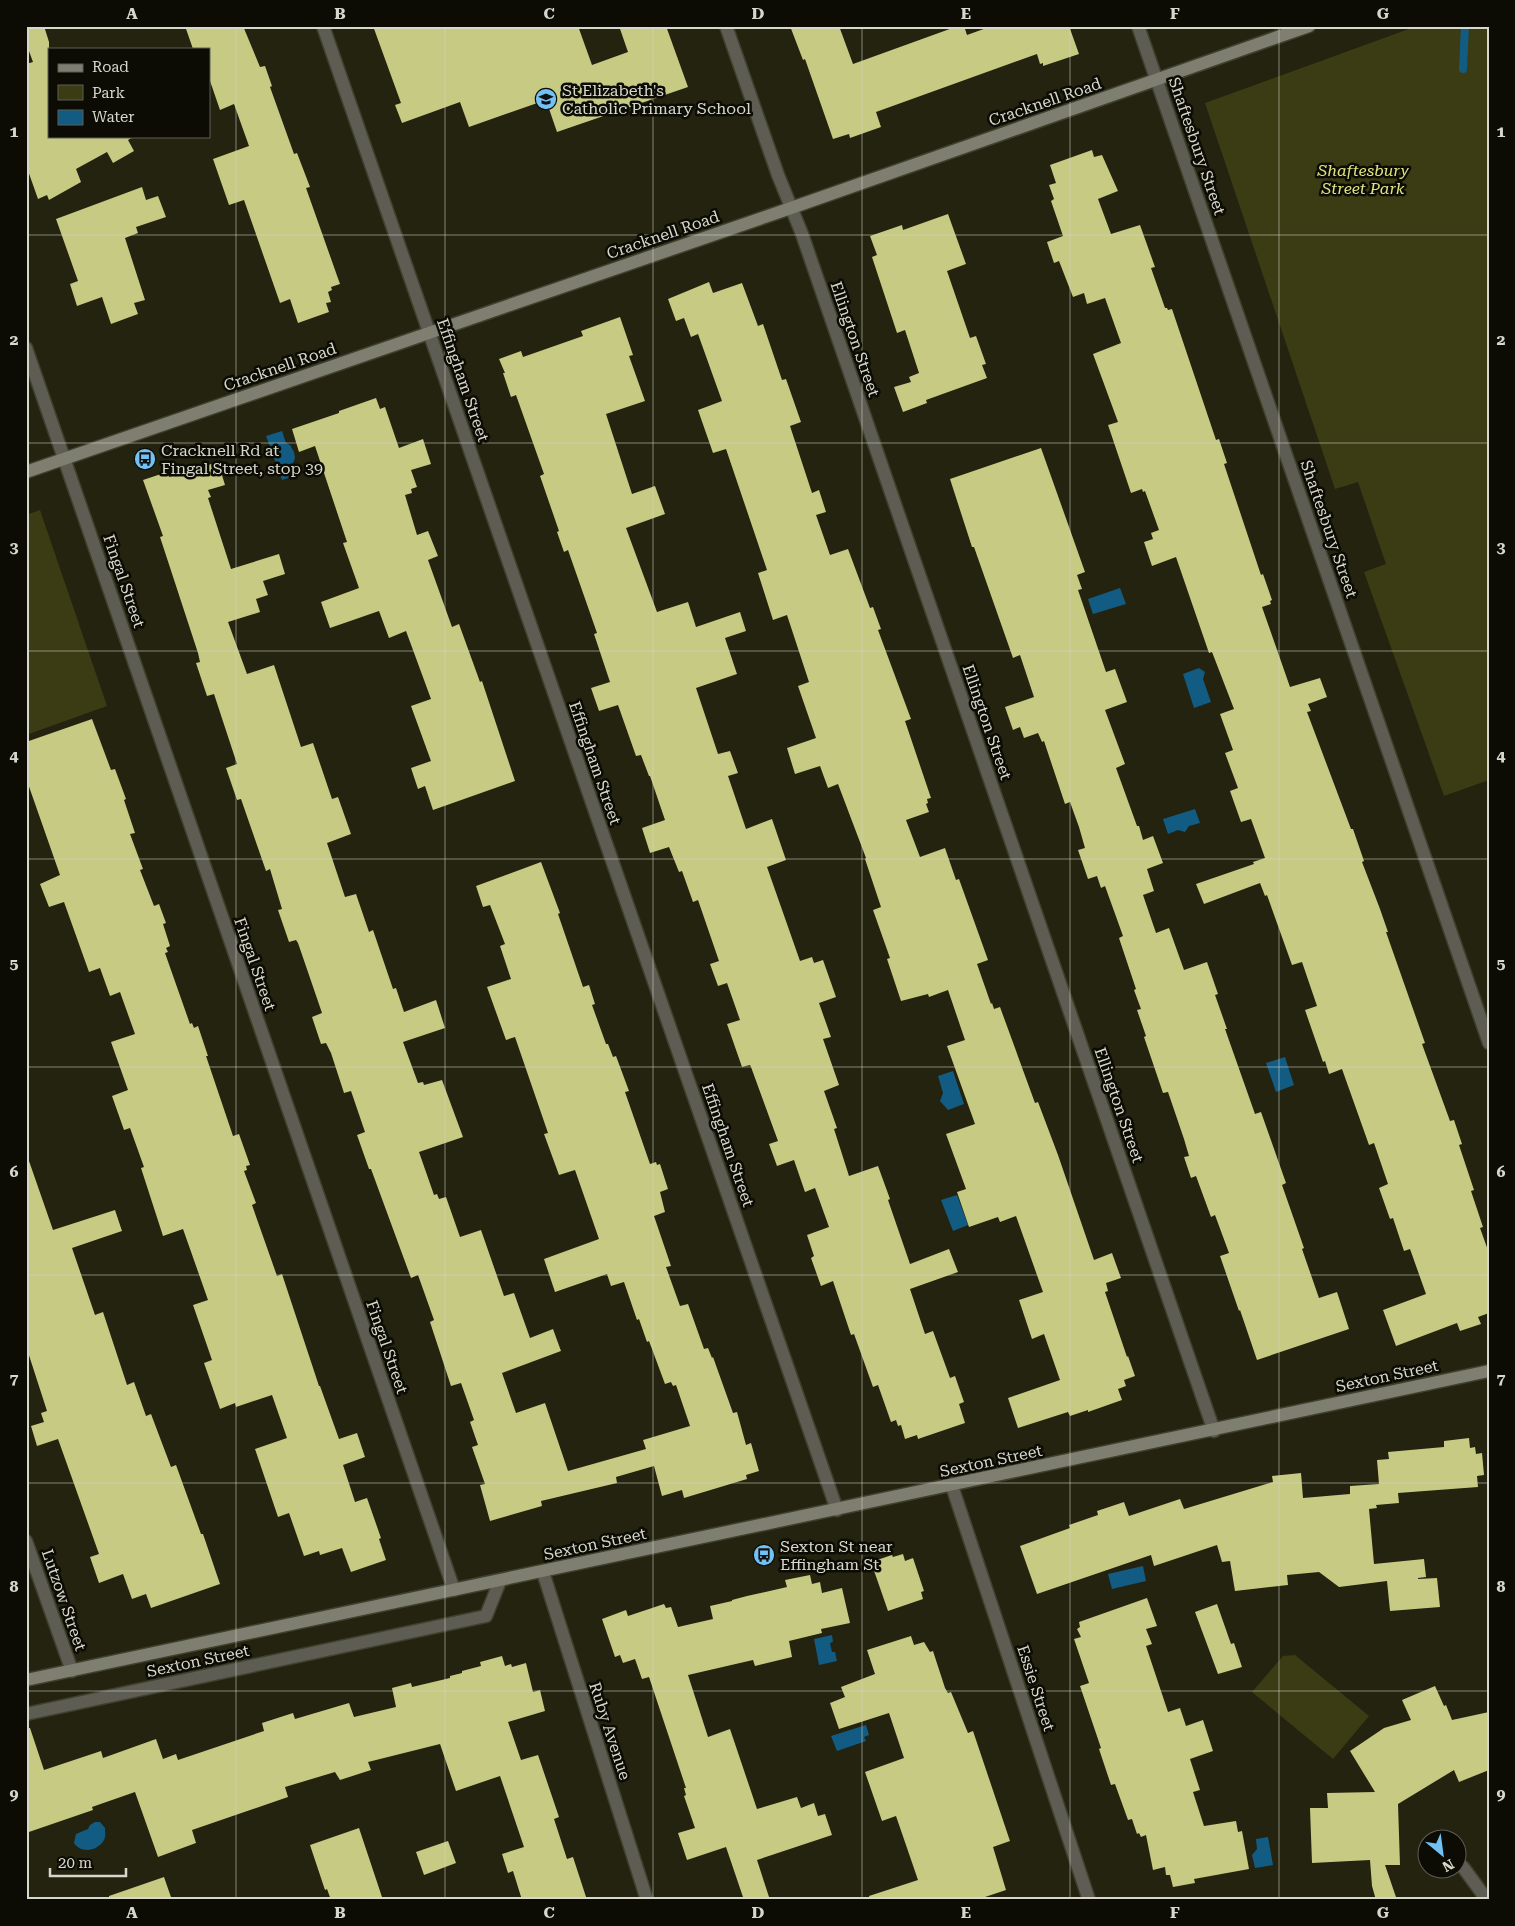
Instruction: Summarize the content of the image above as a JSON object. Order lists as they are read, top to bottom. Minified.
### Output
{"streets":{"main road":["Cracknell Road","Sexton Street"],"street":["Shaftesbury Street","Ellington Street","Effingham Street","Fingal Street","Lutzow Street","Essie Street","Ruby Avenue"]},"crossings":[["Cracknell Road","Shaftesbury Street"],["Cracknell Road","Ellington Street"],["Cracknell Road","Effingham Street"],["Cracknell Road","Fingal Street"],["Ellington Street","Sexton Street"],["Effingham Street","Sexton Street"],["Fingal Street","Sexton Street"],["Sexton Street","Lutzow Street"],["Sexton Street","Essie Street"],["Sexton Street","Ruby Avenue"]],"parks":["Shaftesbury Street Park"],"places":{"school or university":["St Elizabeth's Catholic Primary School"],"bus stop":["Cracknell Rd at Fingal Street, stop 39","Sexton St near Effingham St"]},"legend":["Road","Park","Water"],"scale_bar":"20 m","north":"bottom right","grid":{"columns":["A","B","C","D","E","F","G"],"rows":["1","2","3","4","5","6","7","8","9"]}}
